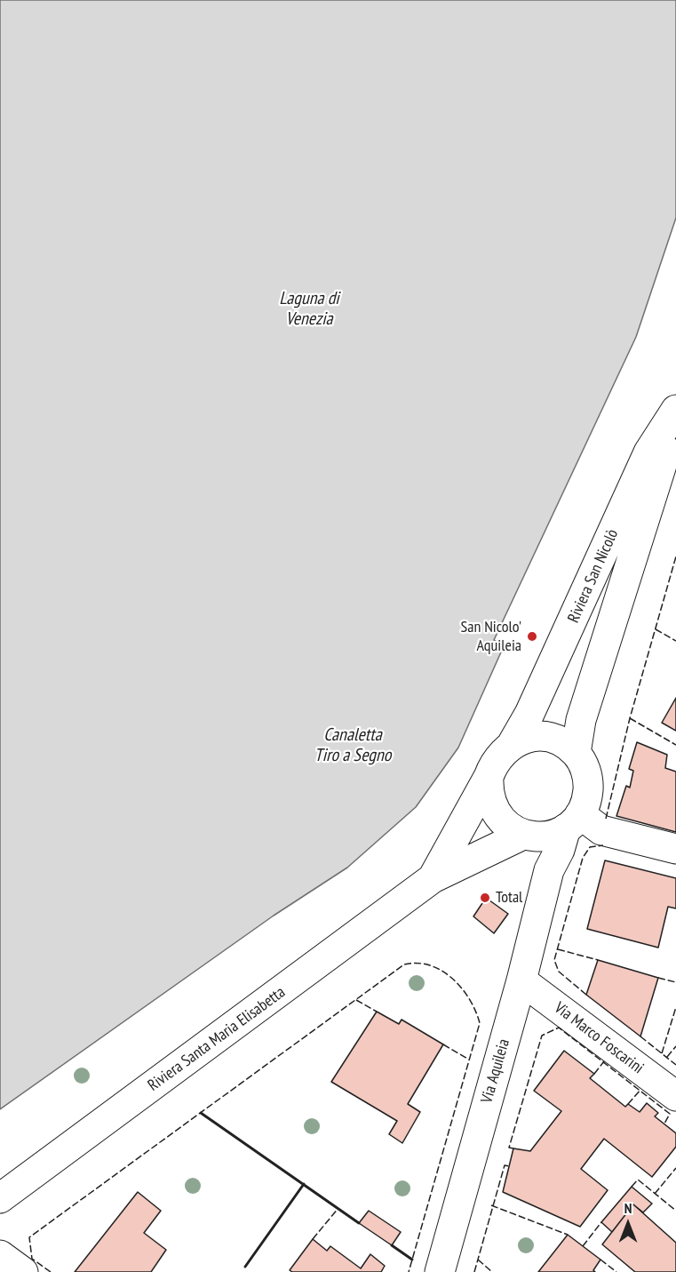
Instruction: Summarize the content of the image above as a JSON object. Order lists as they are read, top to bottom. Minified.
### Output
{"streets":{"street":["Riviera San Nicolò","Via Marco Foscarini","Riviera Santa Maria Elisabetta","Via Aquileia"]},"crossings":[["Riviera San Nicolò","Riviera Santa Maria Elisabetta"],["Riviera San Nicolò","Via Aquileia"],["Via Marco Foscarini","Via Aquileia"],["Riviera Santa Maria Elisabetta","Via Aquileia"]],"water":["Laguna di Venezia","Canaletta Tiro a Segno"],"places":["San Nicolo' Aquileia","Total"],"north":"top"}
